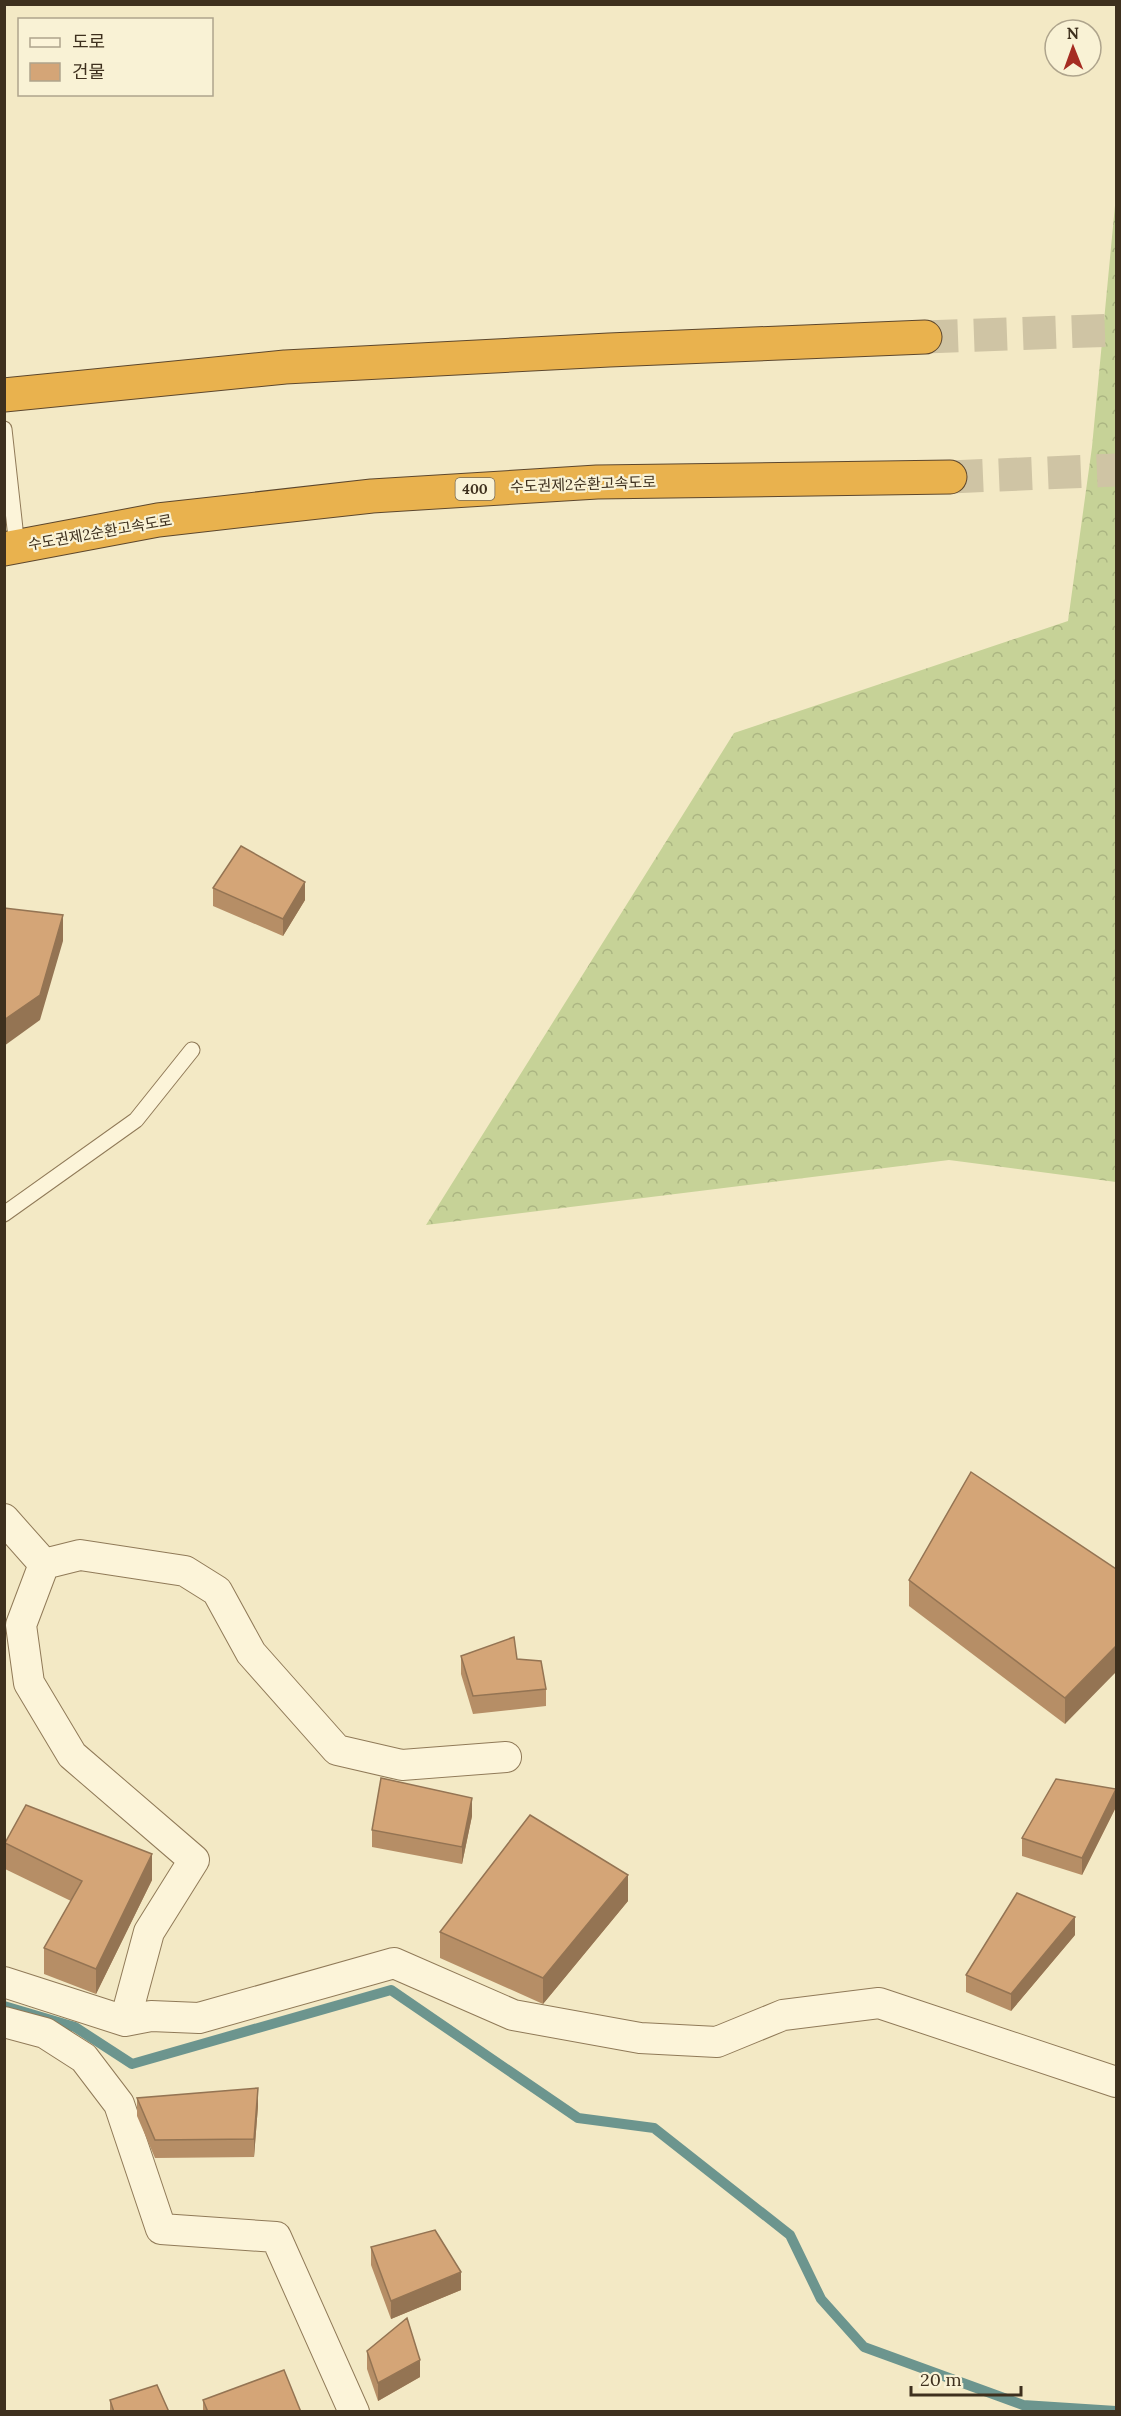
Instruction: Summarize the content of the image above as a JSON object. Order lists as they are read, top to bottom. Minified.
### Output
{"streets":{"highway":["수도권제2순환고속도로","400"]},"legend":["도로","건물"],"scale_bar":"20 m","north":"top"}
